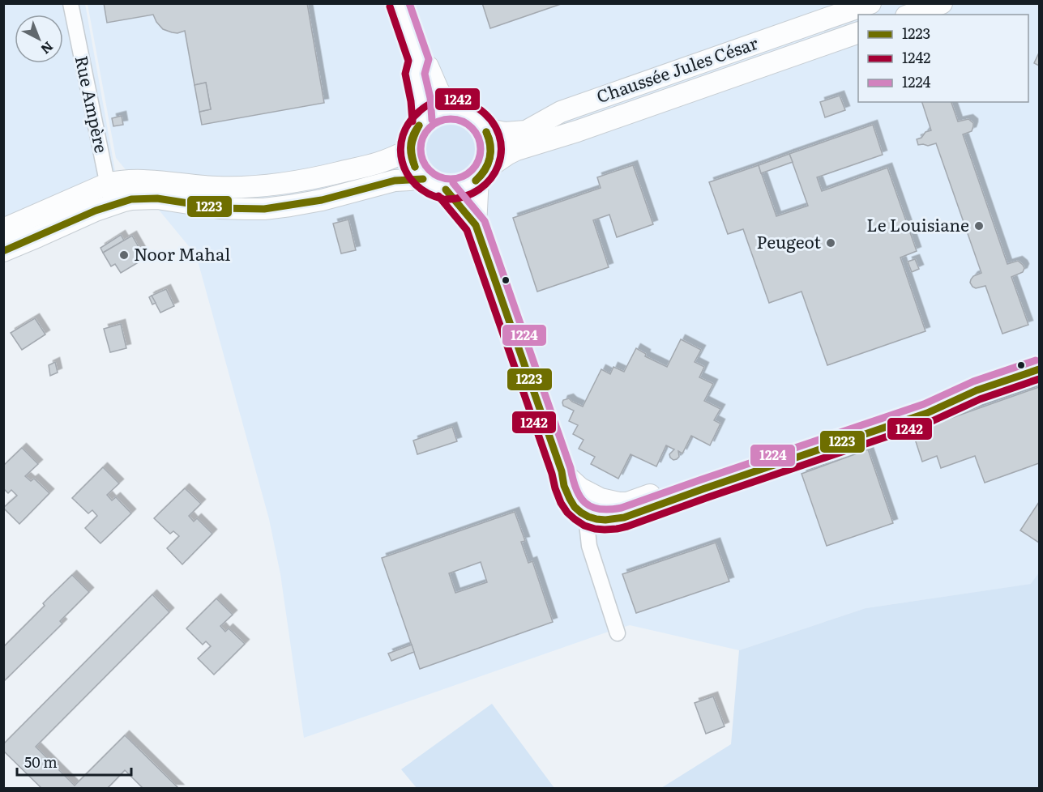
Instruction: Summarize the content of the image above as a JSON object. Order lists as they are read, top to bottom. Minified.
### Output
{"streets":{"main road":["Chaussée Jules César"],"street":["Rue Ampère"]},"places":["Le Louisiane","Peugeot","Noor Mahal"],"lines":["transit line 1224","transit line 1242","transit line 1223"],"legend":["1223","1242","1224"],"scale_bar":"50 m","north":"bottom right"}
